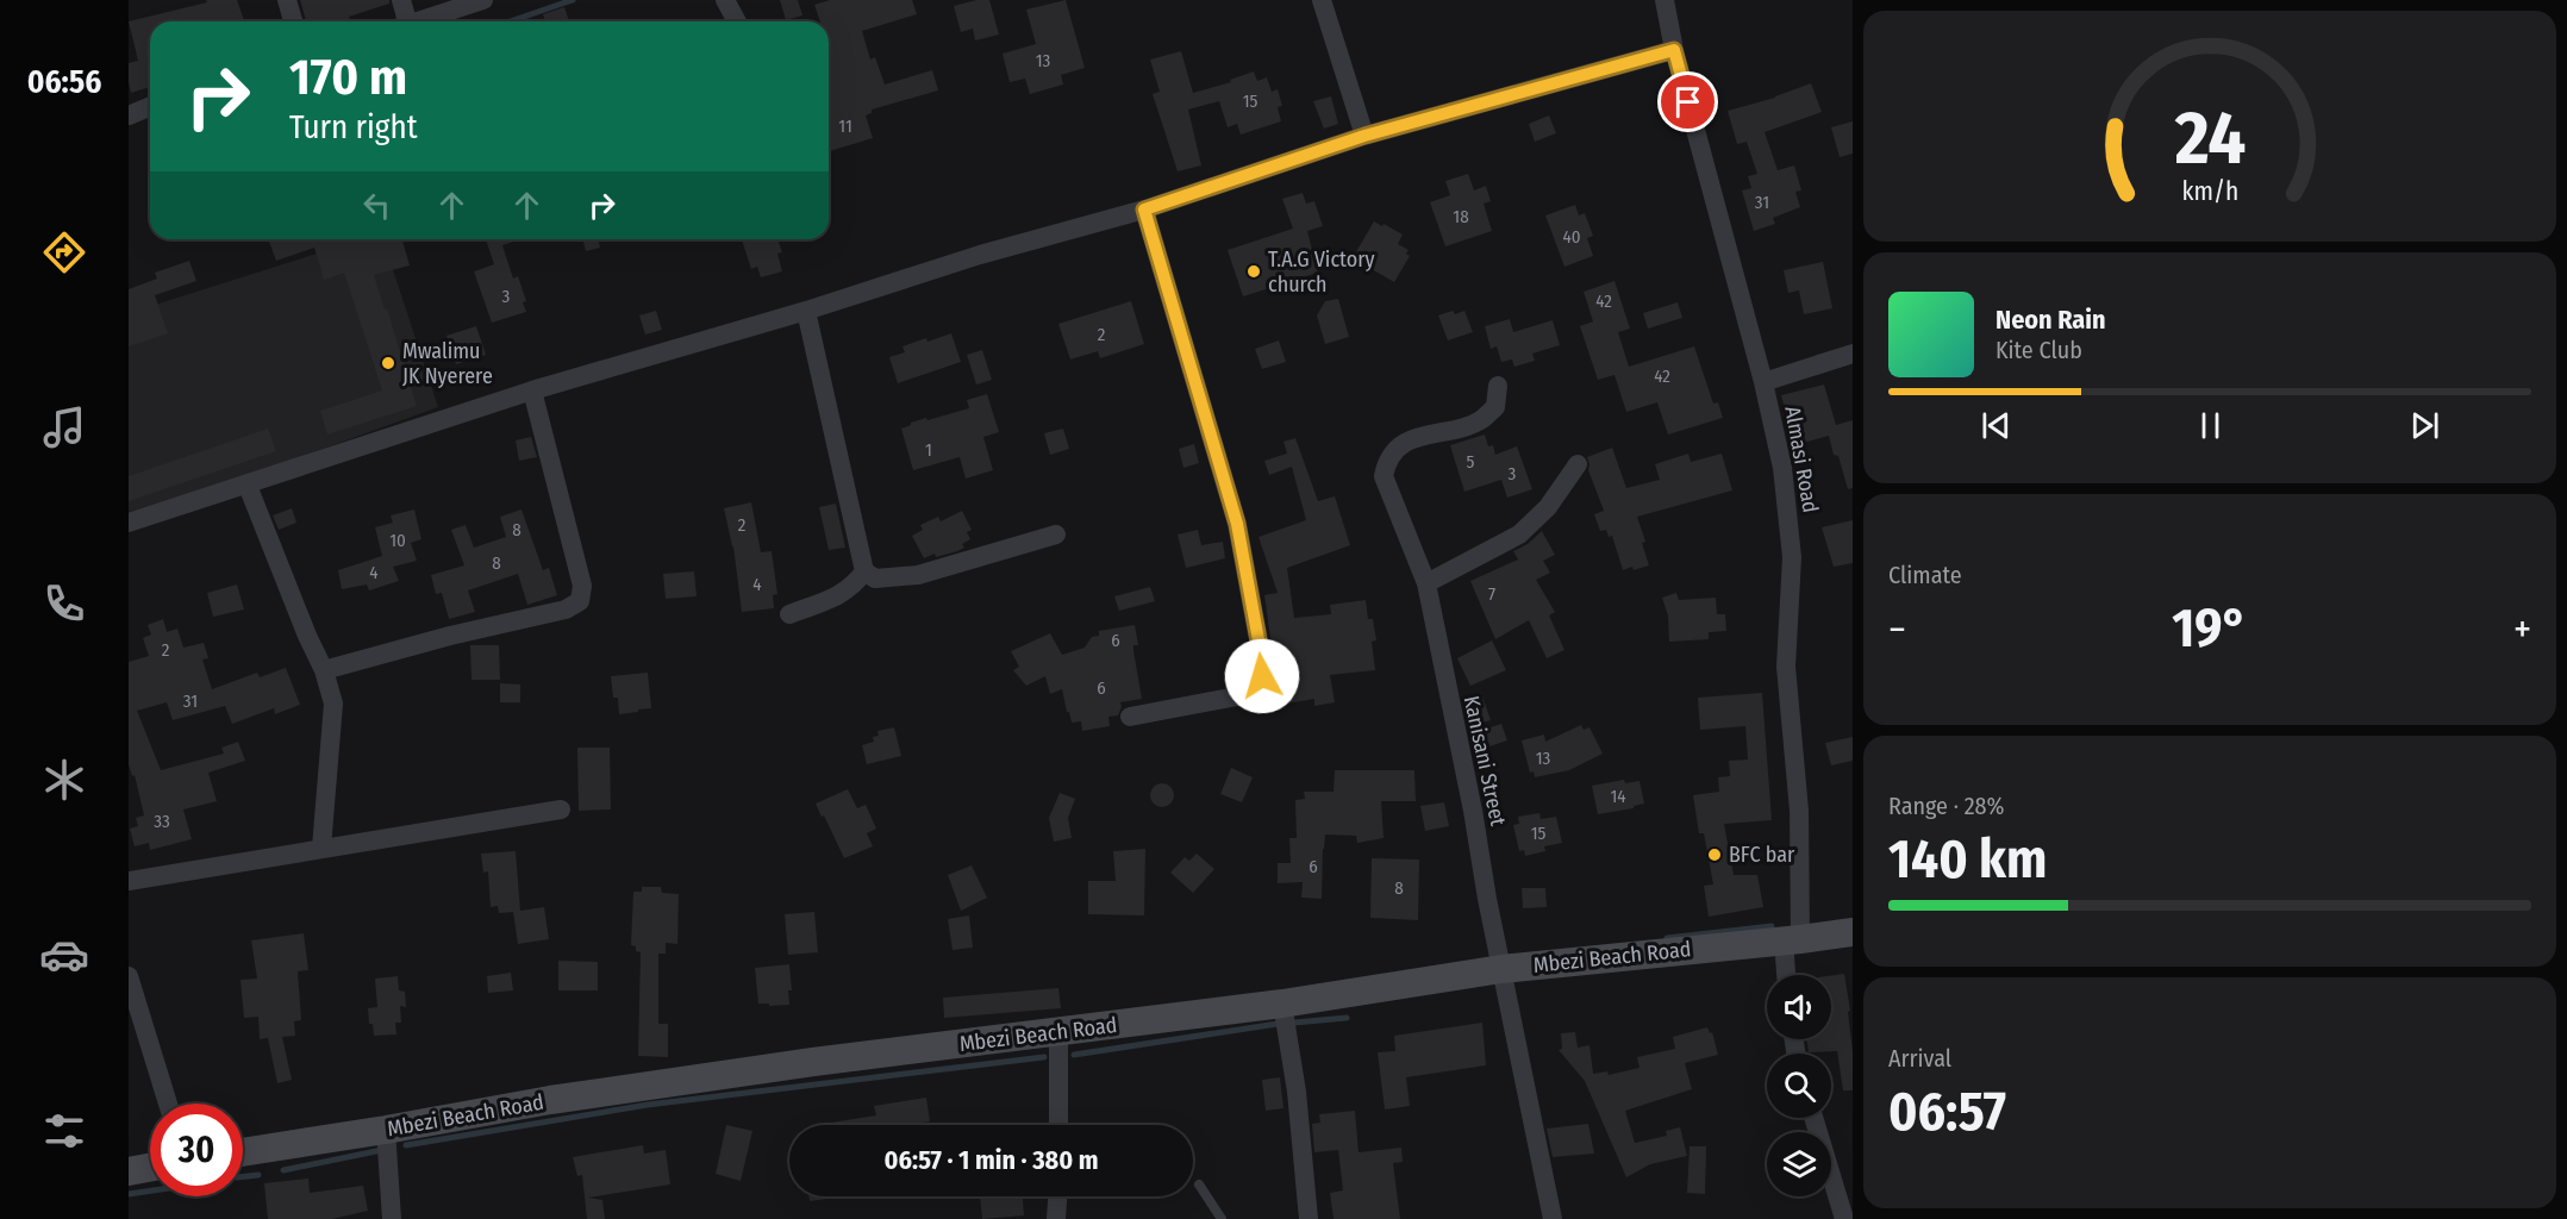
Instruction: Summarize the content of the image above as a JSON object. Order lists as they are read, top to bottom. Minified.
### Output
{"streets":{"main road":["Mbezi Beach Road"],"street":["Almasi Road","Kanisani Street"]},"crossings":[["Almasi Road","Mbezi Beach Road"],["Kanisani Street","Mbezi Beach Road"]],"places":["T.A.G Victory church","Mwalimu JK Nyerere","BFC bar"],"house_numbers":["13","15","11","31","18","40","3","42","2","42","1","5","3","2","8","10","8","4","4","7","6","2","6","31","13","14","33","15","6","8"],"page":{"tabs":"06:56","turn":["170 m","Turn right"],"song":["Neon Rain","Kite Club"],"tile":["Climate",["Range · 28%","140 km"],["Arrival","06:57"]],"heat":["−","19°","+"],"limit":"30","trip":"06:57 · 1 min · 380 m","gauge":["24","km/h"]}}
